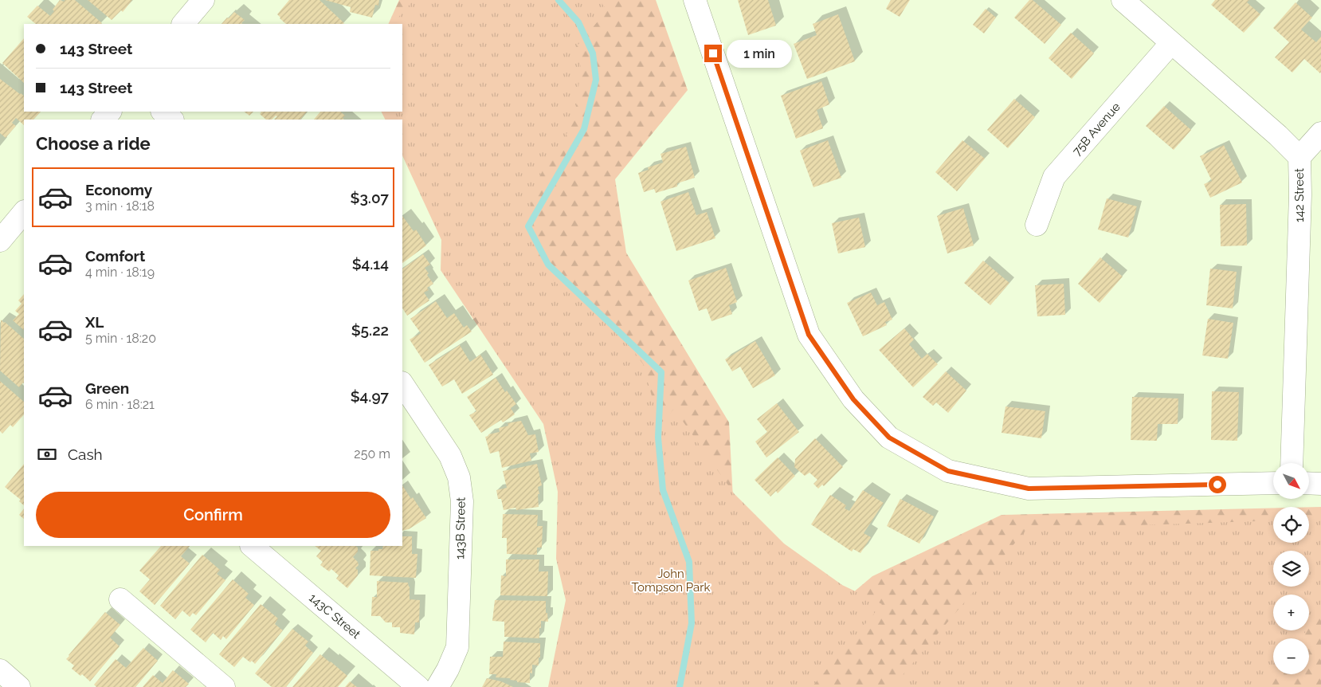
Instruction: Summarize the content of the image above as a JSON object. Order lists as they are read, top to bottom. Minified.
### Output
{"streets":{"street":["75B Avenue","142 Street","143B Street","143C Street"]},"crossings":[["75B Avenue","142 Street"]],"parks":["John Tompson Park"],"north":"bottom right","page":{"banner":["143 Street","143 Street"],"bubble":"1 min","heading":"Choose a ride","list":[{"name":"Economy","note":"3 min · 18:18","value":"$3.07"},{"name":"Comfort","note":"4 min · 18:19","value":"$4.14"},{"name":"XL","note":"5 min · 18:20","value":"$5.22"},{"name":"Green","note":"6 min · 18:21","value":"$4.97"}],"pay":["Cash","250 m"],"map_buttons":["+","−"],"buttons":"Confirm"}}
